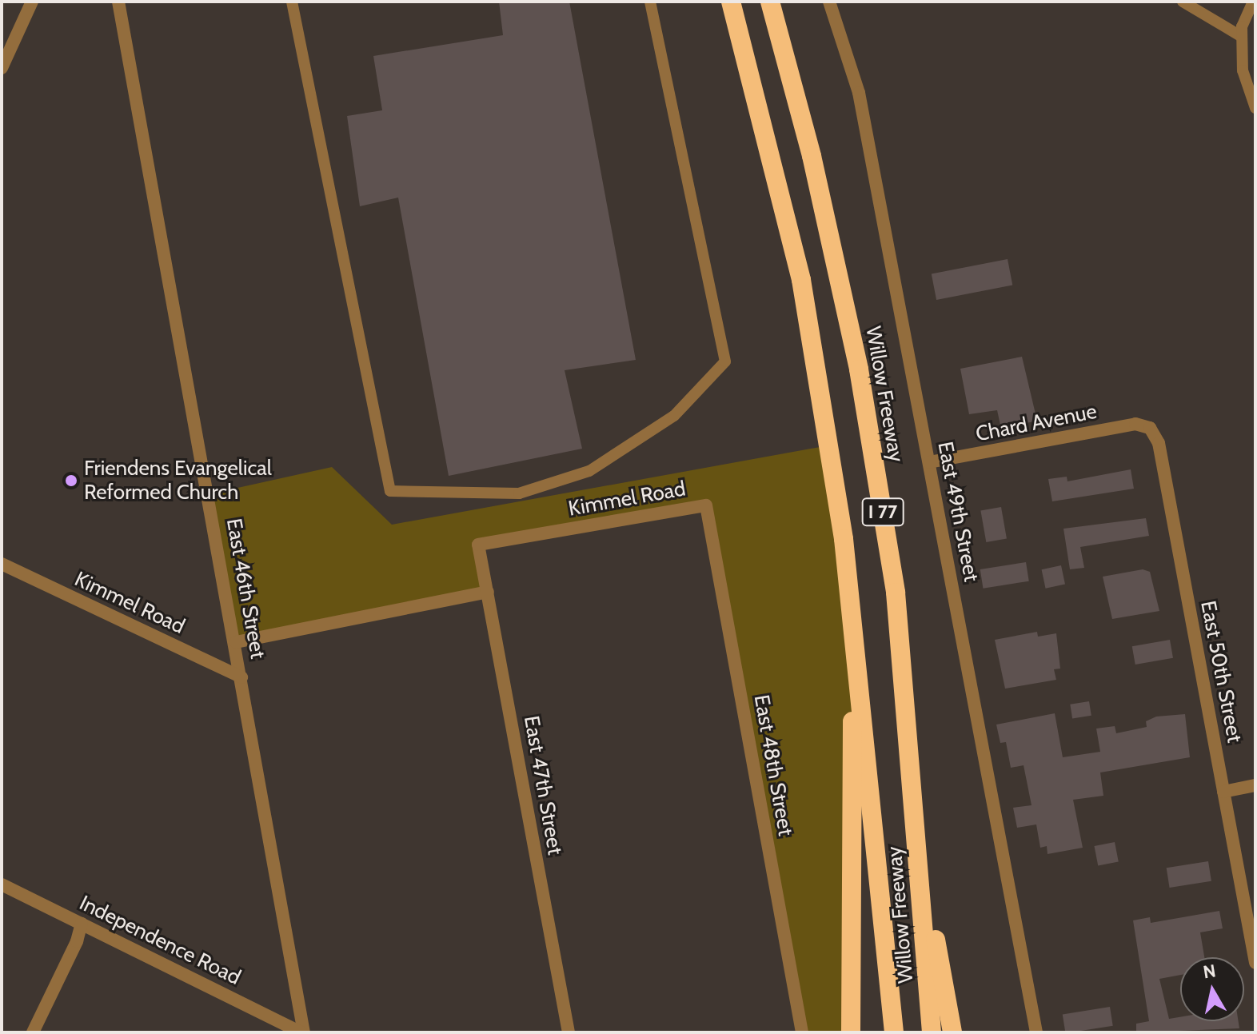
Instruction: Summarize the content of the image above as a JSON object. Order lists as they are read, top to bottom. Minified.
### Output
{"streets":{"highway":["Willow Freeway","I 77"],"street":["Chard Avenue","Kimmel Road","East 49th Street","East 46th Street","East 50th Street","East 48th Street","East 47th Street","Independence Road"]},"crossings":[["Chard Avenue","East 49th Street"],["Chard Avenue","East 50th Street"],["Kimmel Road","East 46th Street"],["Kimmel Road","East 48th Street"],["Kimmel Road","East 47th Street"],["East 46th Street","Independence Road"]],"places":["Friendens Evangelical Reformed Church"],"north":"top"}
